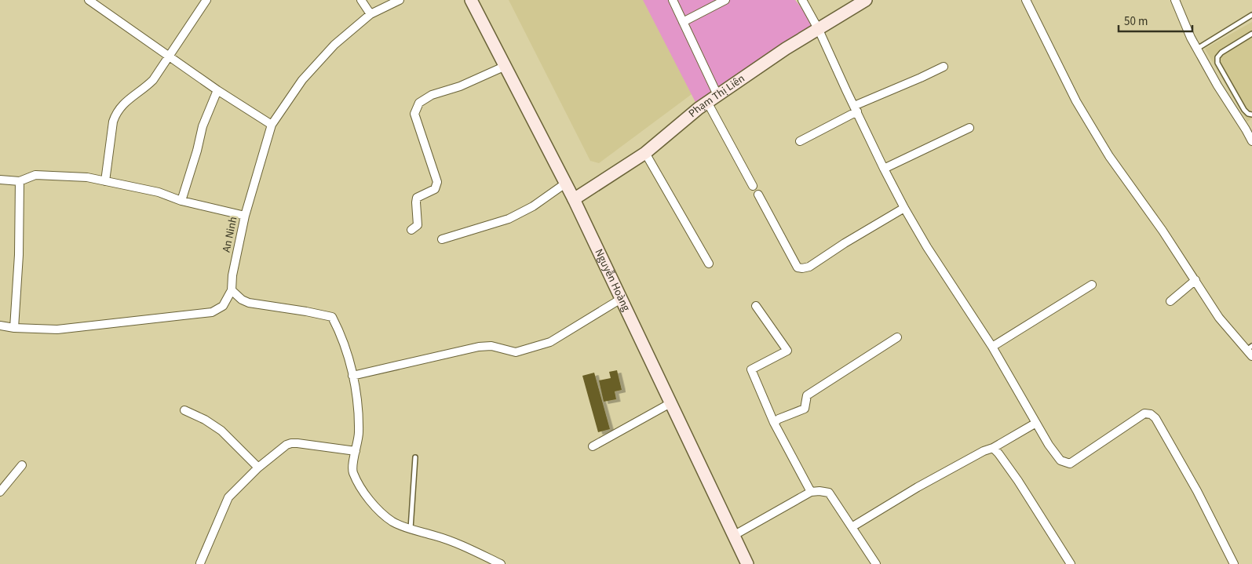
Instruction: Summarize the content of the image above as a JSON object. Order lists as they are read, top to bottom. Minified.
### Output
{"streets":{"street":["Phạm Thị Liên","An Ninh","Nguyễn Hoàng"]},"crossings":[["Phạm Thị Liên","Nguyễn Hoàng"]],"scale_bar":"50 m"}
